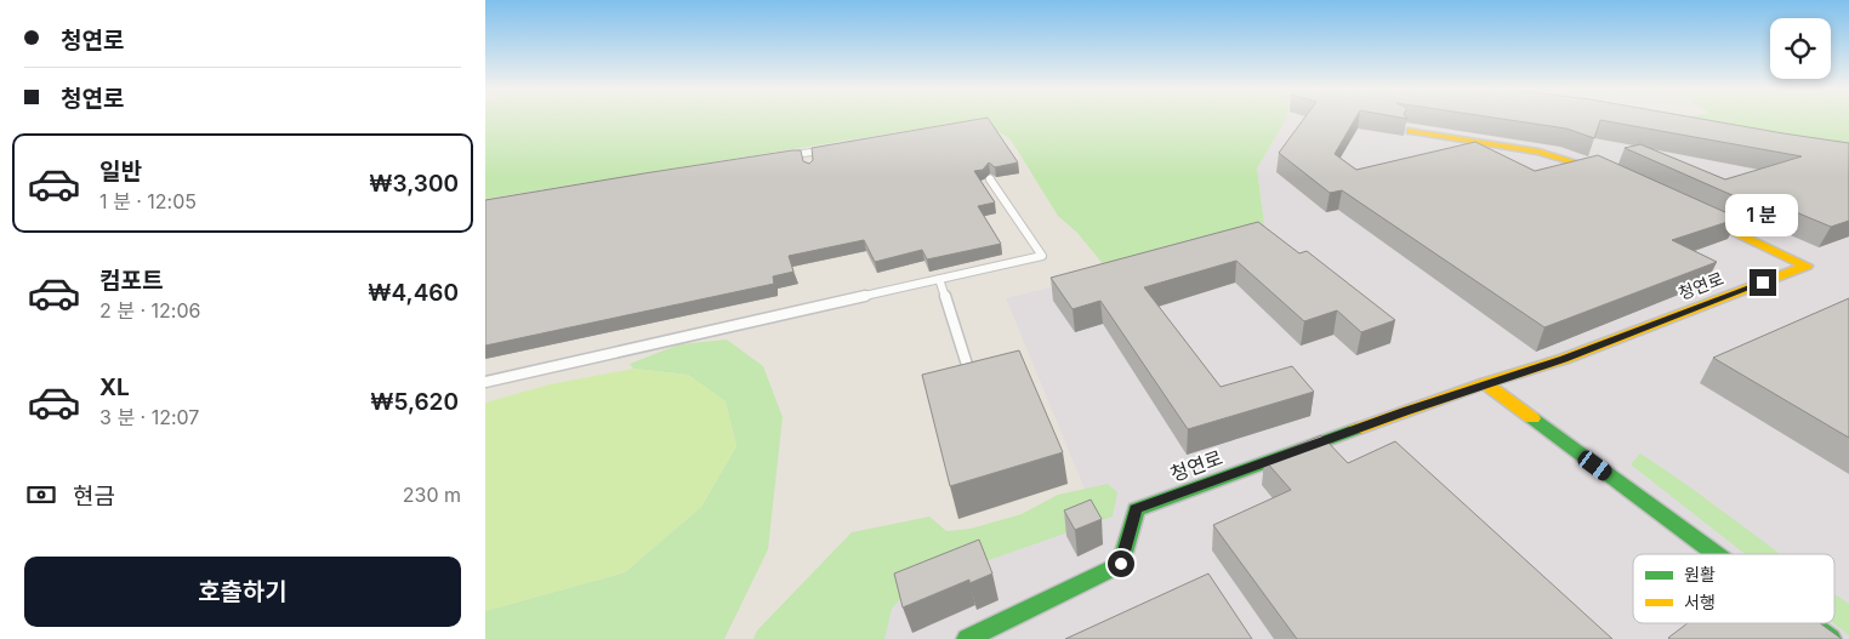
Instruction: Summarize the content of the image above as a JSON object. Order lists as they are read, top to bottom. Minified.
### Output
{"streets":{"street":["청연로"]},"legend":["원활","서행"],"page":{"banner":["청연로","청연로"],"list":[{"name":"일반","note":"1 분 · 12:05","value":"₩3,300"},{"name":"컴포트","note":"2 분 · 12:06","value":"₩4,460"},{"name":"XL","note":"3 분 · 12:07","value":"₩5,620"}],"bubble":"1 분","pay":["현금","230 m"],"buttons":"호출하기"}}
